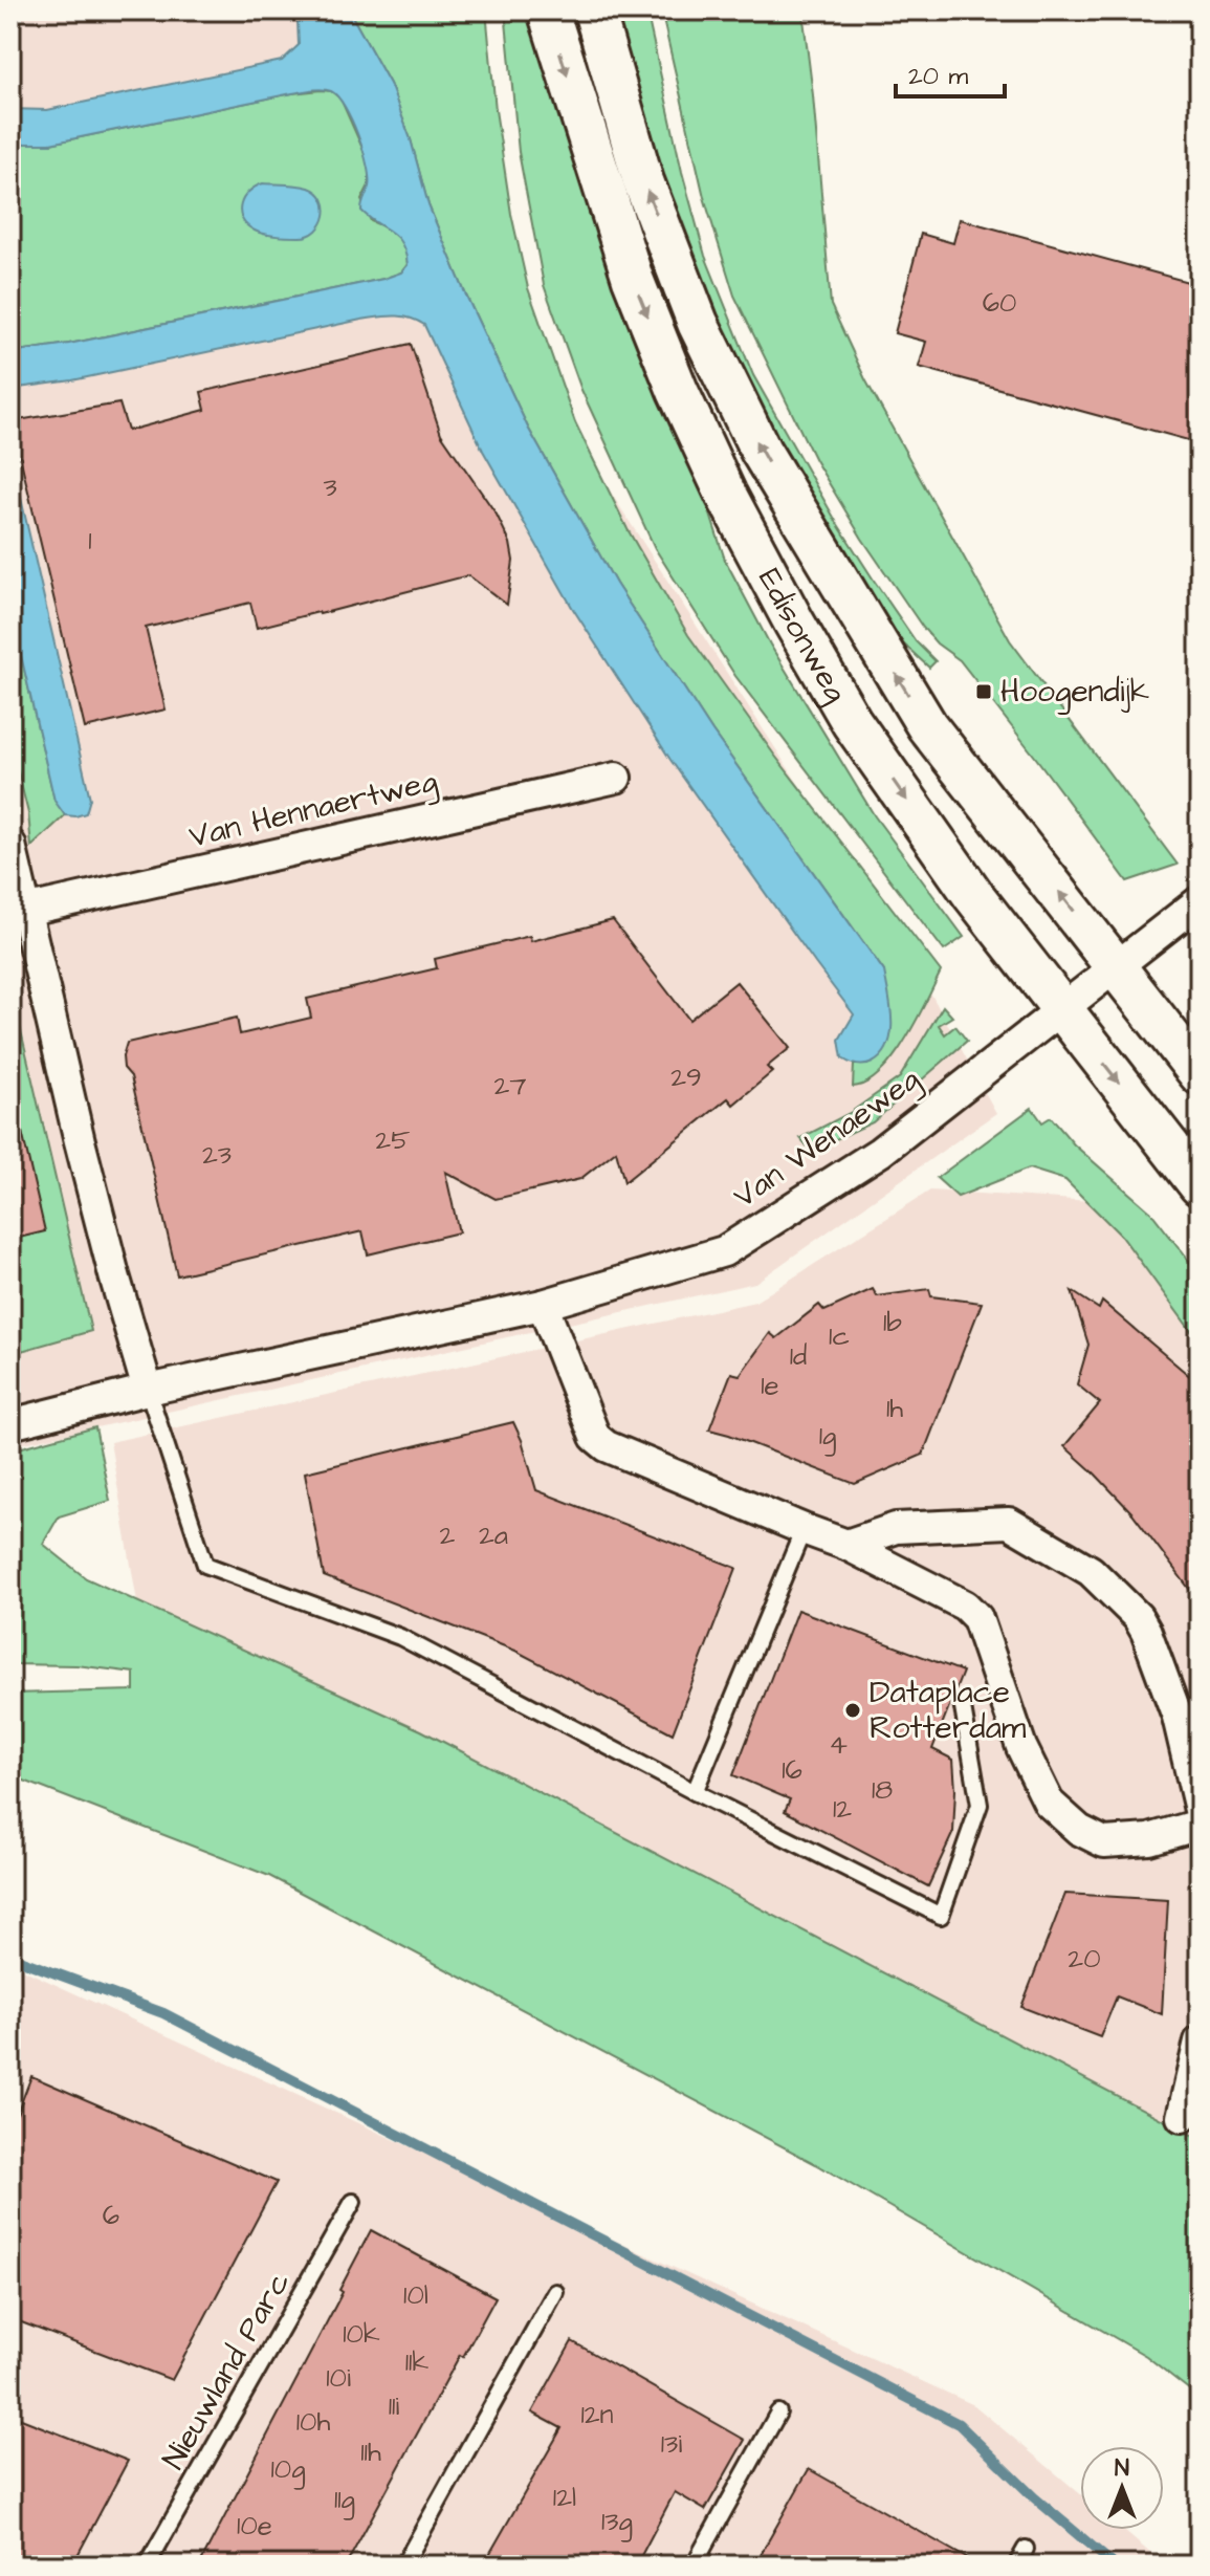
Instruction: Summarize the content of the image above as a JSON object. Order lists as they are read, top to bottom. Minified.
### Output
{"streets":{"main road":["Edisonweg"],"street":["Van Hennaertweg","Van Wenaeweg"],"lane":["Nieuwland Parc"]},"crossings":[["Edisonweg","Van Wenaeweg"]],"places":{"transit":["Hoogendijk"],"other":["Dataplace Rotterdam"]},"house_numbers":["60","3","1","29","27","25","23","1b","1c","1d","1e","1h","1g","2","2a","4","16","18","12","20","6","10l","10k","11k","10i","11i","12n","10h","13i","11h","10g","12l","11g","13g","10e"],"scale_bar":"20 m","north":"top"}
